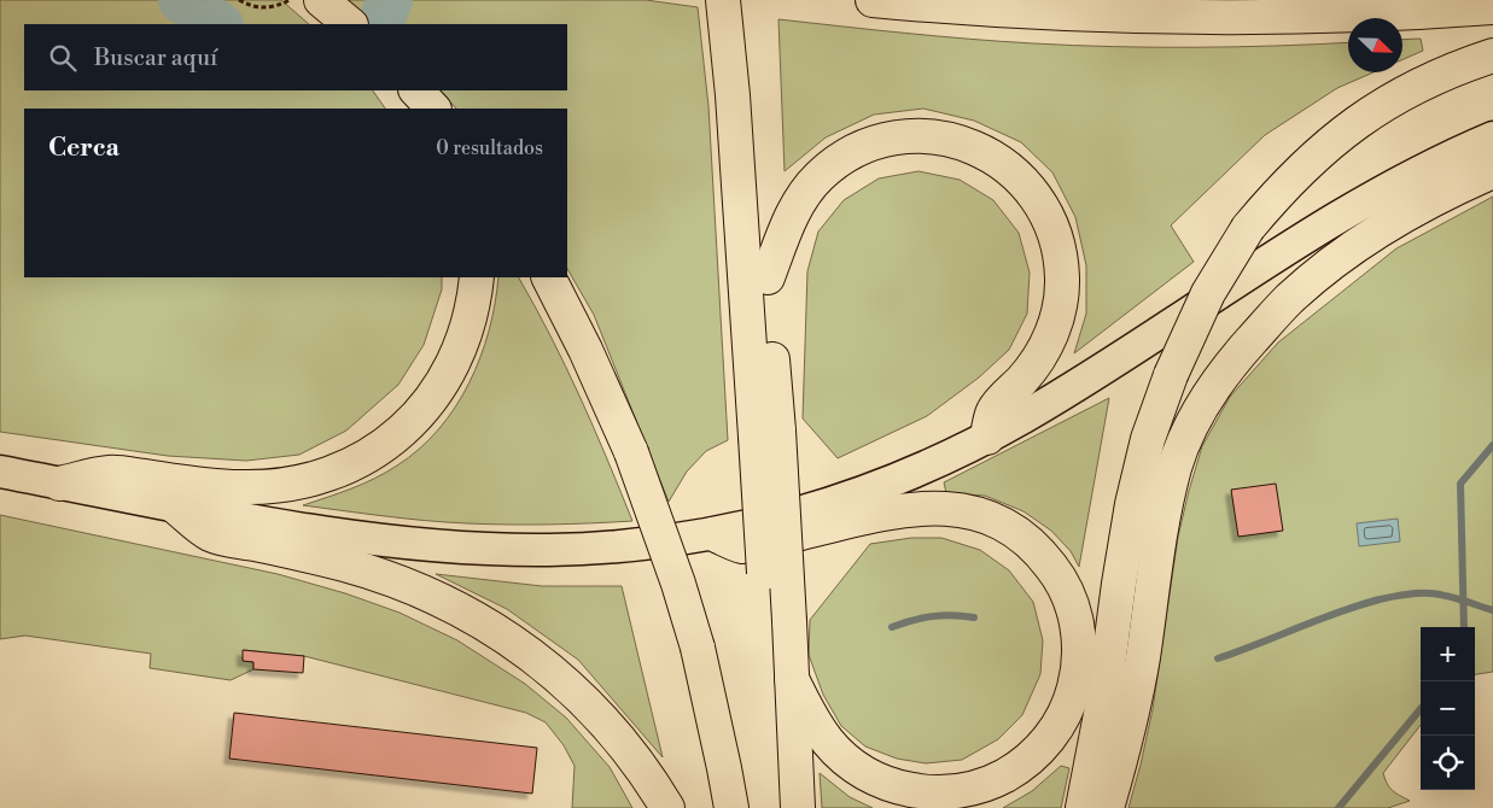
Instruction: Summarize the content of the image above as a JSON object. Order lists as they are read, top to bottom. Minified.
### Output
{"north":"bottom right","page":{"search":"Buscar aquí","heading":["Cerca","0 resultados"],"map_buttons":["+","−"]}}
